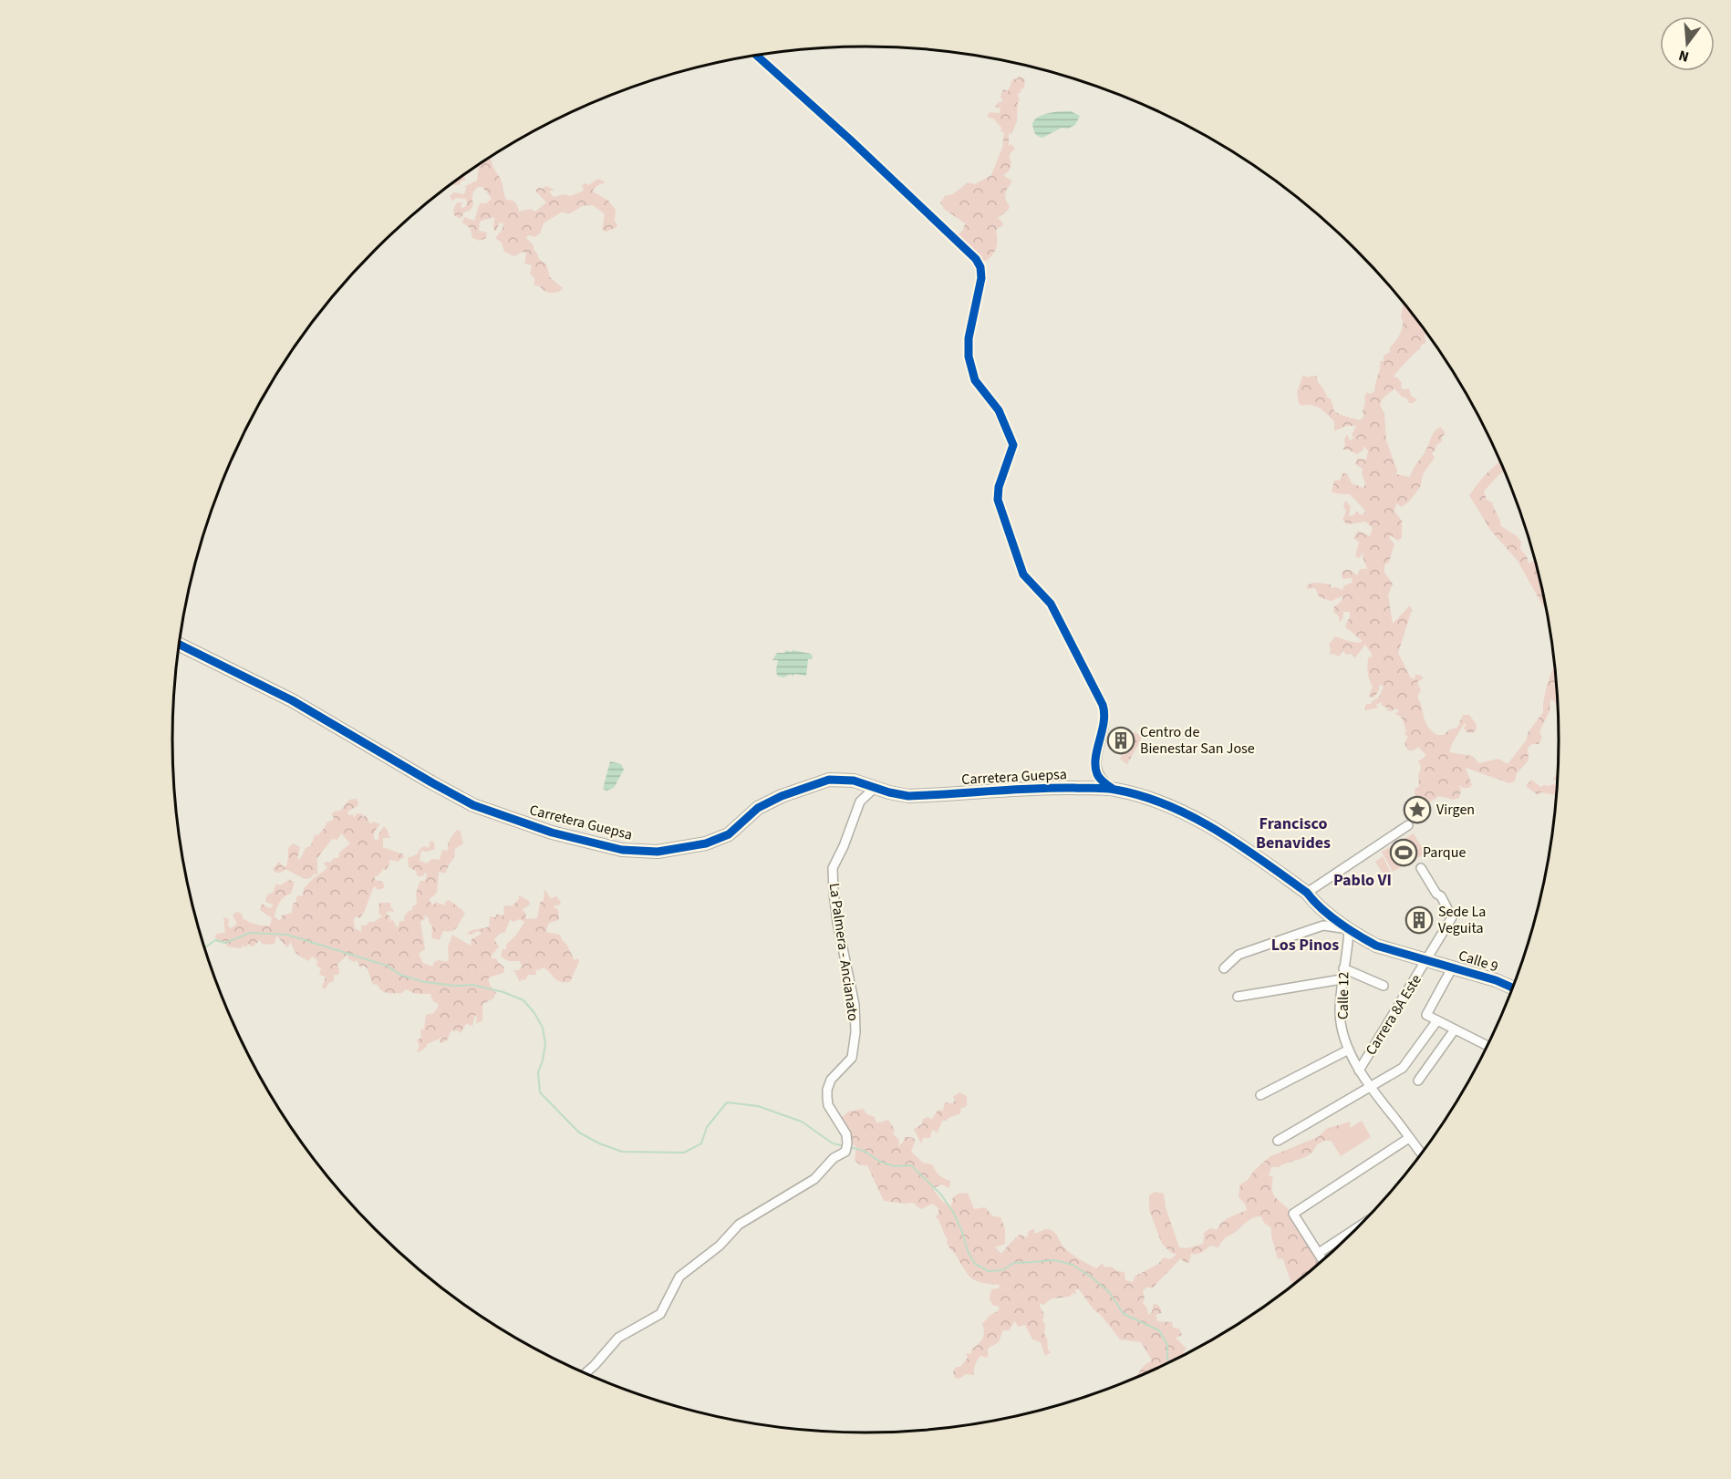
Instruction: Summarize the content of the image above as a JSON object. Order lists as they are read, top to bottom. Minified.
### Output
{"streets":{"street":["Carretera Guepsa","La Palmera - Ancianato","Calle 9","Calle 12","Carrera 8A Este"]},"crossings":[["Carretera Guepsa","La Palmera - Ancianato"],["Calle 9","Calle 12"],["Calle 9","Carrera 8A Este"],["Calle 12","Carrera 8A Este"]],"districts":["Francisco Benavides","Pablo VI","Los Pinos"],"places":{"building":["Centro de Bienestar San Jose","Sede La Veguita"],"place":["Virgen"],"sports":["Parque"]},"north":"bottom"}
